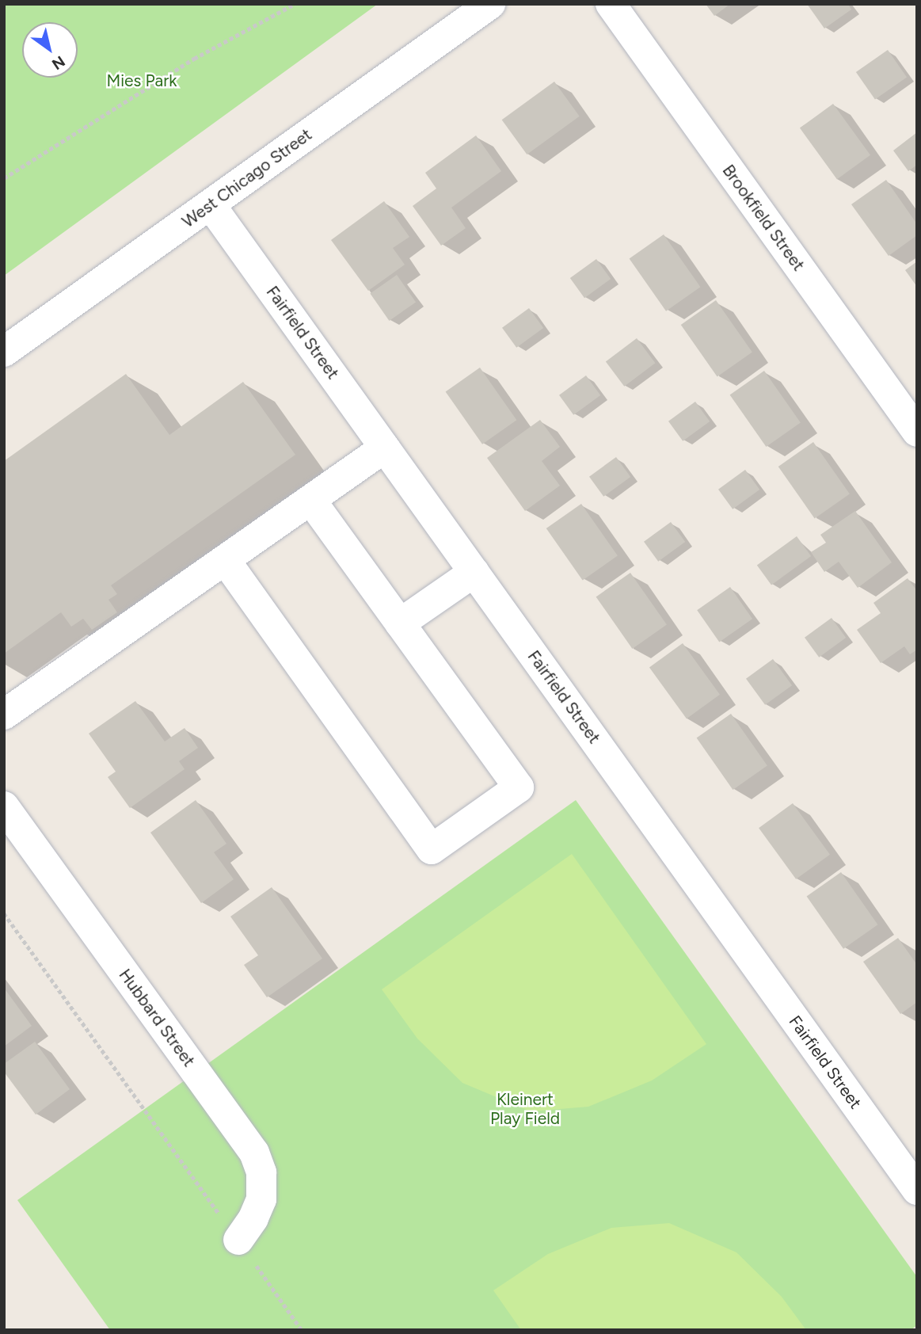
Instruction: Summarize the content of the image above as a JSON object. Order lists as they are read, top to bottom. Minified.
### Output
{"streets":{"street":["West Chicago Street","Brookfield Street","Fairfield Street","Hubbard Street"]},"crossings":[["West Chicago Street","Fairfield Street"]],"parks":["Mies Park","Kleinert Play Field"],"north":"bottom right"}
